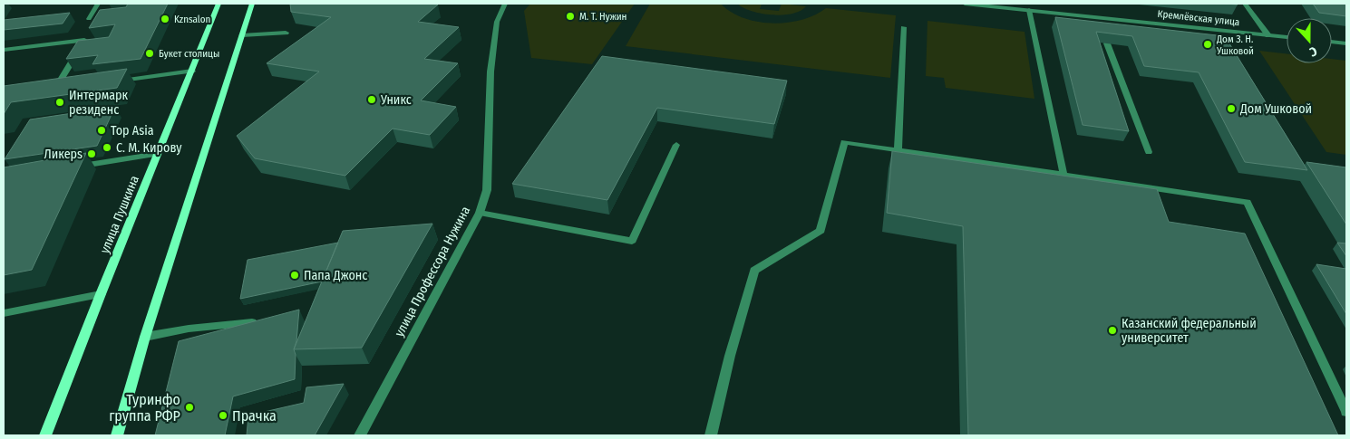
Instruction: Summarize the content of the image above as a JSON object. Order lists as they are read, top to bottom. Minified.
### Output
{"streets":{"main road":["улица Пушкина"],"street":["Кремлёвская улица","улица Профессора Нужина"]},"places":["М. Т. Нужин","Kznsalon","Дом З. Н. Ушковой","Букет столицы","Уникс","Интермарк резиденс","Дом Ушковой","Top Asia","С. М. Кирову","Ликерs","Папа Джонс","Казанский федеральный университет","Туринфо группа РФР","Прачка"],"north":"bottom"}
